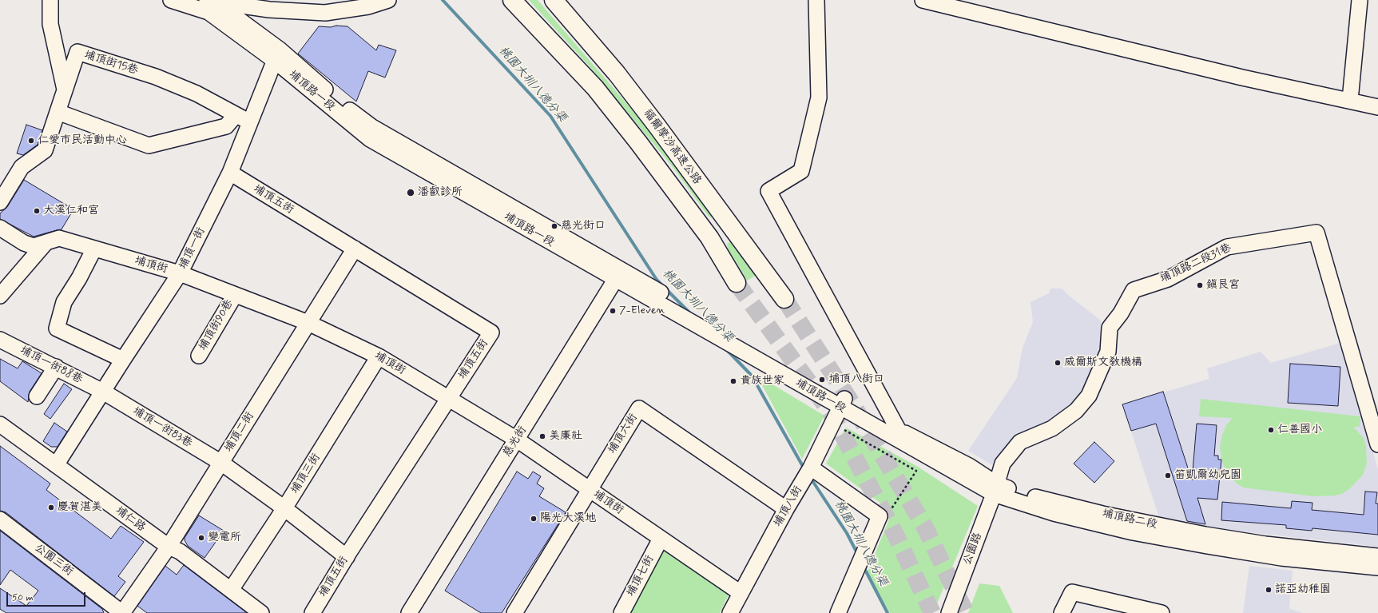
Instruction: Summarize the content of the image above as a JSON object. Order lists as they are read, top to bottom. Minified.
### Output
{"streets":{"highway":["福爾摩沙高速公路"],"street":["埔頂街15巷","埔頂路一段","埔頂五街","埔頂一街","埔頂路二段31巷","埔頂街","埔頂街90巷","埔頂一街88巷","埔頂一街83巷","埔頂二街","埔頂六街","慈光街","埔頂三街","埔頂八街","埔仁路","埔頂路二段","公園路","公園三街","埔頂七街"]},"crossings":[["埔頂街15巷","埔頂一街"],["埔頂路一段","埔頂一街"],["埔頂路一段","慈光街"],["埔頂路一段","埔頂八街"],["埔頂路一段","埔頂路二段"],["埔頂五街","埔頂一街"],["埔頂五街","埔頂街"],["埔頂五街","埔頂一街83巷"],["埔頂五街","埔頂二街"],["埔頂一街","埔頂街"],["埔頂一街","埔頂一街88巷"],["埔頂一街","埔頂一街83巷"],["埔頂一街","埔仁路"],["埔頂路二段31巷","埔頂路二段"],["埔頂路二段31巷","公園路"],["埔頂街","埔頂街90巷"],["埔頂街","埔頂二街"],["埔頂街","埔頂六街"],["埔頂街","慈光街"],["埔頂街","埔頂三街"],["埔頂街","埔頂八街"],["埔頂街","埔頂七街"],["埔頂一街88巷","埔頂一街83巷"],["埔頂一街83巷","埔頂二街"],["埔頂一街83巷","埔頂三街"],["埔頂二街","埔仁路"],["埔頂二街","公園三街"],["埔頂六街","埔頂八街"],["埔頂三街","埔仁路"],["埔頂路二段","公園路"]],"water":["桃園大圳八德分渠"],"places":["仁愛市民活動中心","潘叡診所","大溪仁和宮","慈光街口","鎮艮宮","7-Eleven","威爾斯文教機構","埔頂八街口","貴族世家","仁善國小","美廉社","笛凱爾幼兒園","慶賀湛美","陽光大溪地","變電所","諾亞幼稚園"],"scale_bar":"50 m"}
